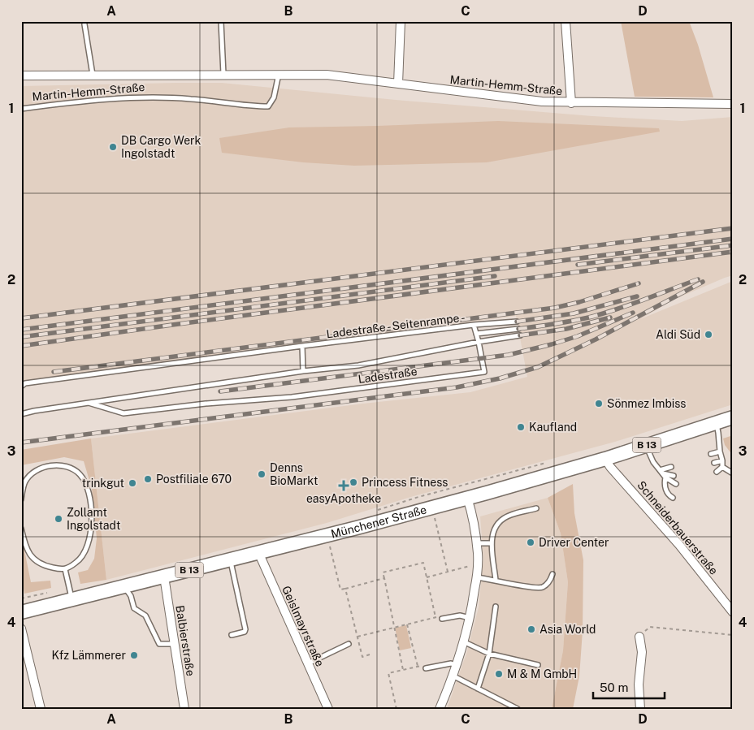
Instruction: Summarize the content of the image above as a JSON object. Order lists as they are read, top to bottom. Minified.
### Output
{"streets":{"main road":["B 13","Münchener Straße"],"street":["Martin-Hemm-Straße","Schneiderbauerstraße","Geislmayrstraße","Balbierstraße"],"lane":["Ladestraße - Seitenrampe -","Ladestraße"]},"crossings":[["Ladestraße - Seitenrampe -","Ladestraße"],["Münchener Straße","Schneiderbauerstraße"],["Münchener Straße","Geislmayrstraße"],["Münchener Straße","Balbierstraße"]],"places":{"other":["DB Cargo Werk Ingolstadt","Aldi Süd","Sönmez Imbiss","Kaufland","Denns BioMarkt","Postfiliale 670","Princess Fitness","trinkgut","Zollamt Ingolstadt","Driver Center","Asia World","Kfz Lämmerer","M & M GmbH"],"health":["easyApotheke"]},"scale_bar":"50 m","grid":{"columns":["A","B","C","D"],"rows":["1","2","3","4"]}}
